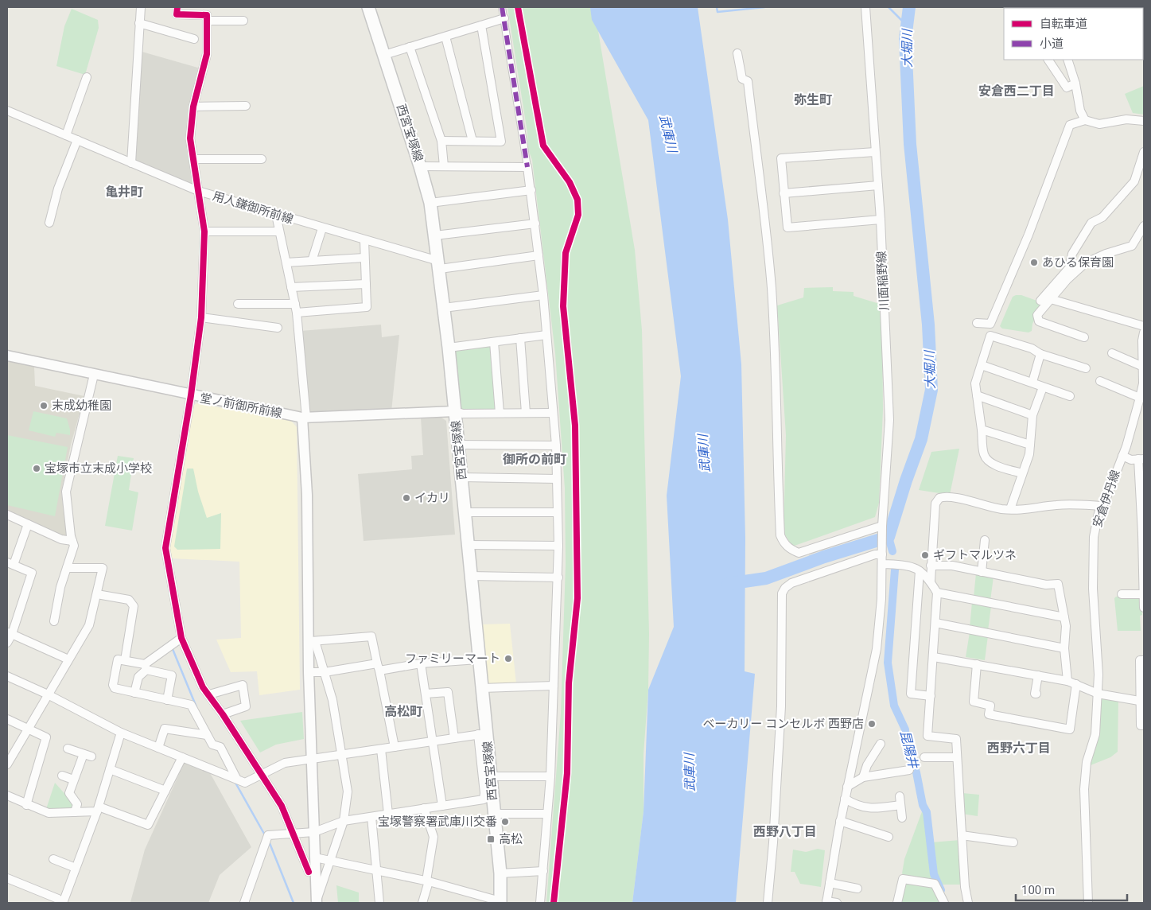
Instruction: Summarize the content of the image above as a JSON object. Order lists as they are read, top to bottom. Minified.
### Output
{"streets":{"main road":["西宮宝塚線"],"street":["用人鎌御所前線","川面稲野線","堂ノ前御所前線","安倉伊丹線"]},"crossings":[["西宮宝塚線","用人鎌御所前線"],["西宮宝塚線","堂ノ前御所前線"]],"districts":["安倉西二丁目","弥生町","亀井町","御所の前町","高松町","西野六丁目","西野八丁目"],"water":["大堀川","武庫川","昆陽井"],"places":{"other":["あひる保育園","末成幼稚園","宝塚市立末成小学校","イカリ","ギフトマルツネ","ファミリーマート","ベーカリー コンセルボ 西野店","宝塚警察署武庫川交番"],"transit":["高松"]},"legend":["自転車道","小道"],"scale_bar":"100 m"}
